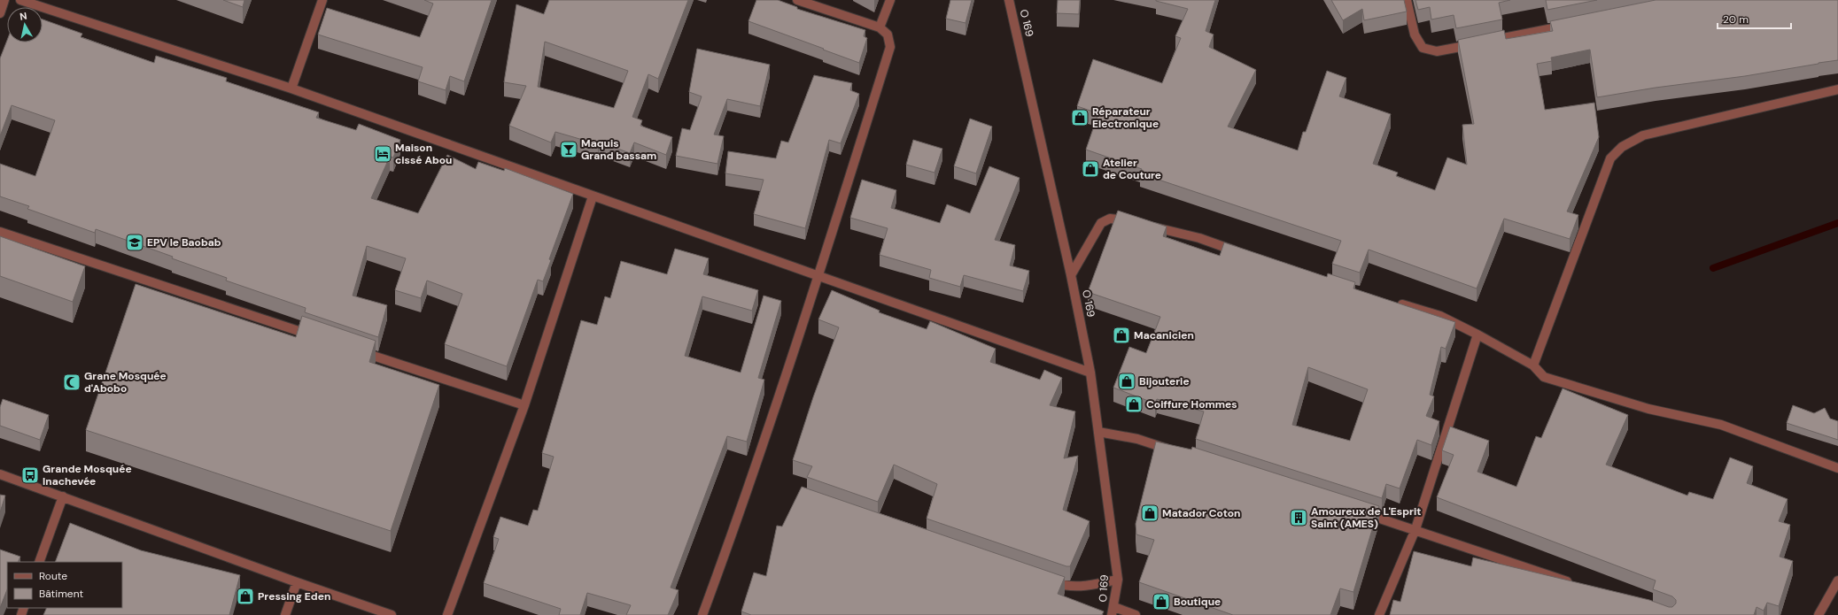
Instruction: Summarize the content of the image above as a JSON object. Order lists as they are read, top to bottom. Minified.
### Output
{"streets":{"street":["O 169"]},"places":{"shop":["Réparateur Electronique","Atelier de Couture","Macanicien","Bijouterie","Coiffure Hommes","Matador Coton","Pressing Eden","Boutique"],"bar":["Maquis Grand bassam"],"hotel":["Maison cissé Abou"],"school or university":["EPV le Baobab"],"mosque":["Grane Mosquée d'Abobo"],"bus stop":["Grande Mosquée Inachevée"],"building":["Amoureux de L'Esprit Saint (AMES)"]},"legend":["Route","Bâtiment"],"scale_bar":"20 m","north":"top"}
